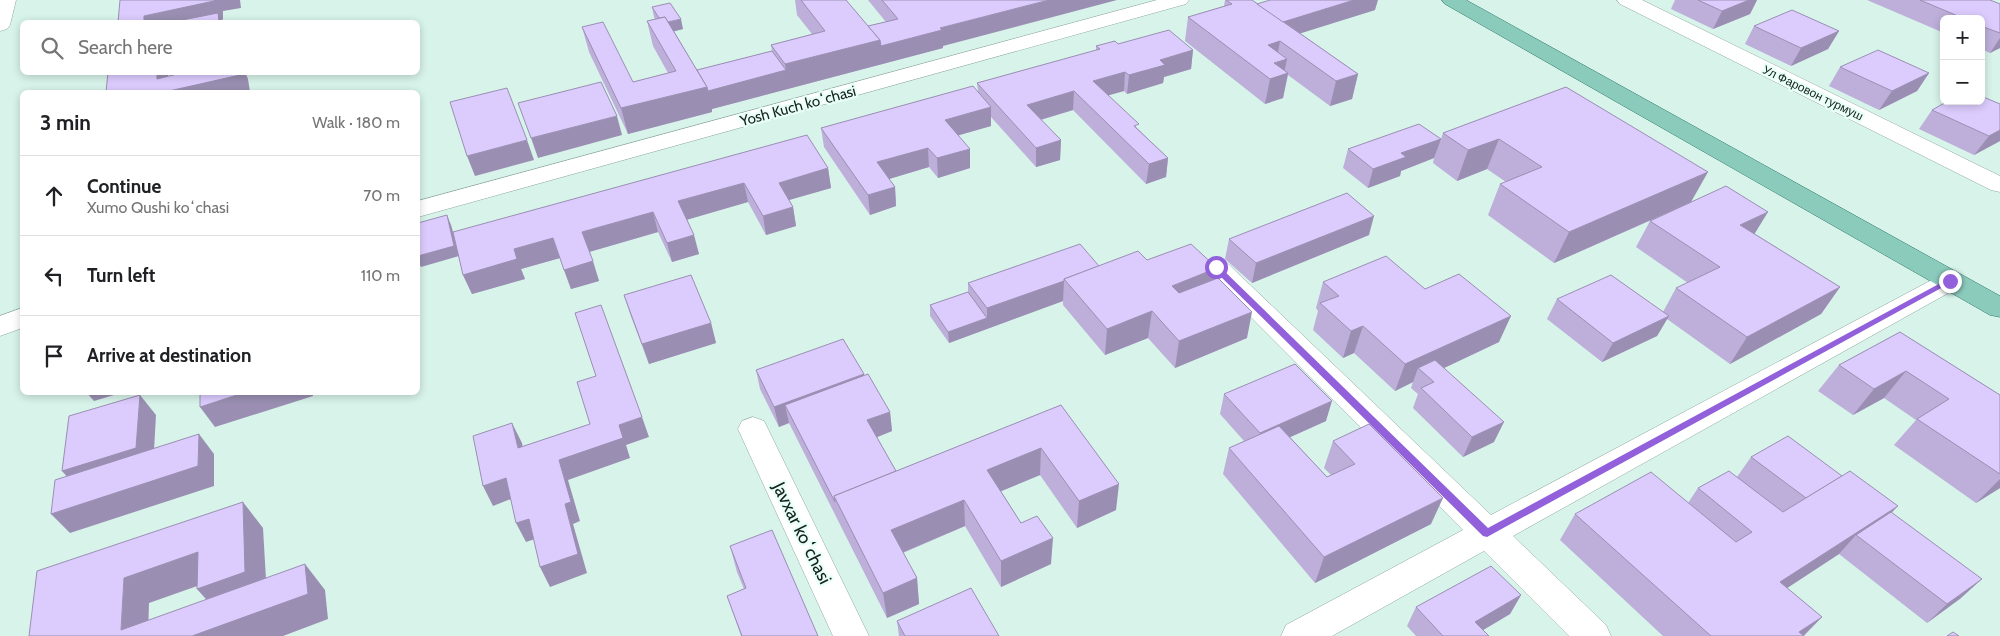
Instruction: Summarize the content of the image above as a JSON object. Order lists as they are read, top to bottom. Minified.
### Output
{"streets":{"street":["Ул Фаровон турмуш","Yosh Kuch koʻchasi","Javxar koʻchasi"]},"page":{"map_buttons":["+","−"],"search":"Search here","heading":["3 min","Walk · 180 m"],"list":[["Continue","Xumo Qushi koʻchasi","70 m"],["Turn left","110 m"],"Arrive at destination"]}}
